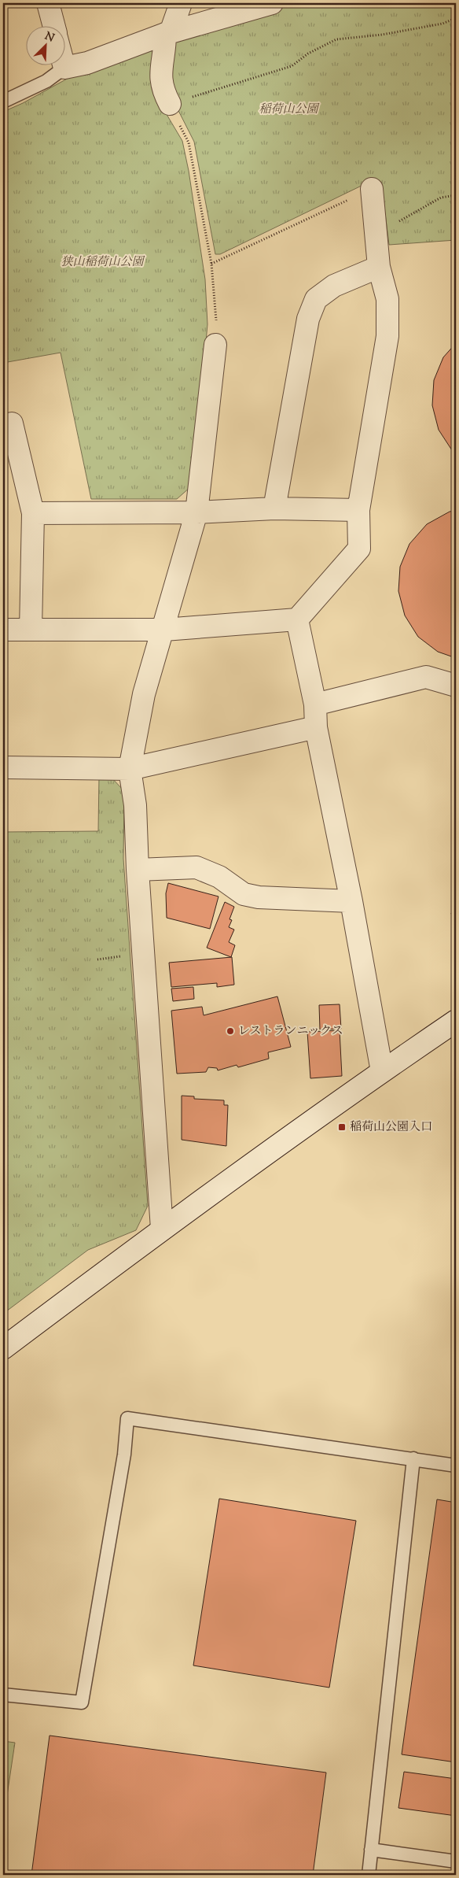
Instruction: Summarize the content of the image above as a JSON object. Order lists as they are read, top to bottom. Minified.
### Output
{"parks":["稲荷山公園","狭山稲荷山公園"],"places":{"other":["レストランニックス"],"transit":["稲荷山公園入口"]},"north":"top right"}
